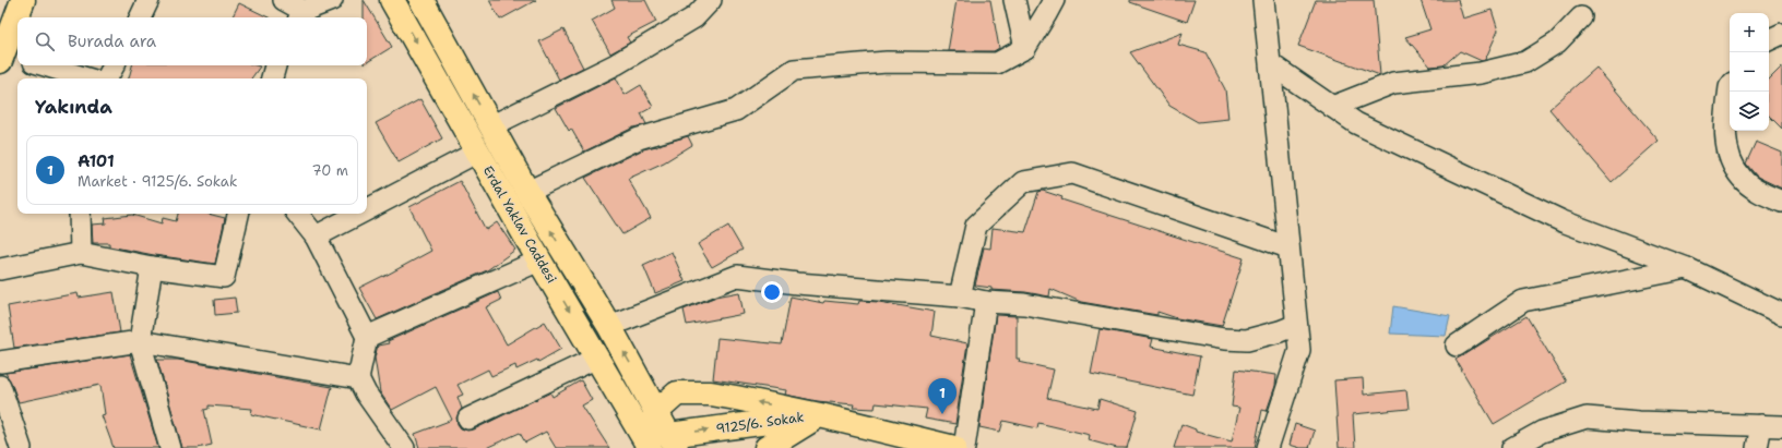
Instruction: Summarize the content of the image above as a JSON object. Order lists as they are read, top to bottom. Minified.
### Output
{"streets":{"main road":["Erdal Yaklav Caddesi","9125/6. Sokak"]},"crossings":[["Erdal Yaklav Caddesi","9125/6. Sokak"]],"page":{"map_buttons":["+","−"],"search":"Burada ara","heading":"Yakında","list":[{"mark":"1","name":"A101","note":"Market · 9125/6. Sokak","value":"70 m"}],"pins":"1"}}
